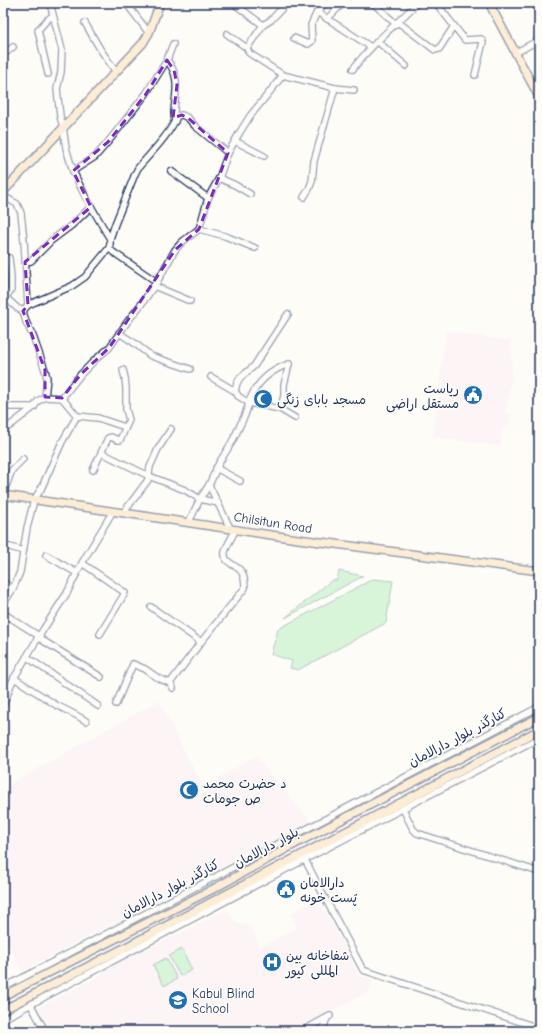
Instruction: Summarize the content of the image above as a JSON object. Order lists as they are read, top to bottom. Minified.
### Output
{"streets":{"main road":["Chilsitun Road","بلوار دارالامان"],"street":["کنارگذر بلوار دارالامان"]},"places":{"public building":["ریاست مستقل اراضی","دارالامان پُست خونه"],"mosque":["مسجد بابای زنگی","د حضرت محمد ص جومات"],"hospital":["شفاخانه بین المللی کیور"],"school or university":["Kabul Blind School"]}}
